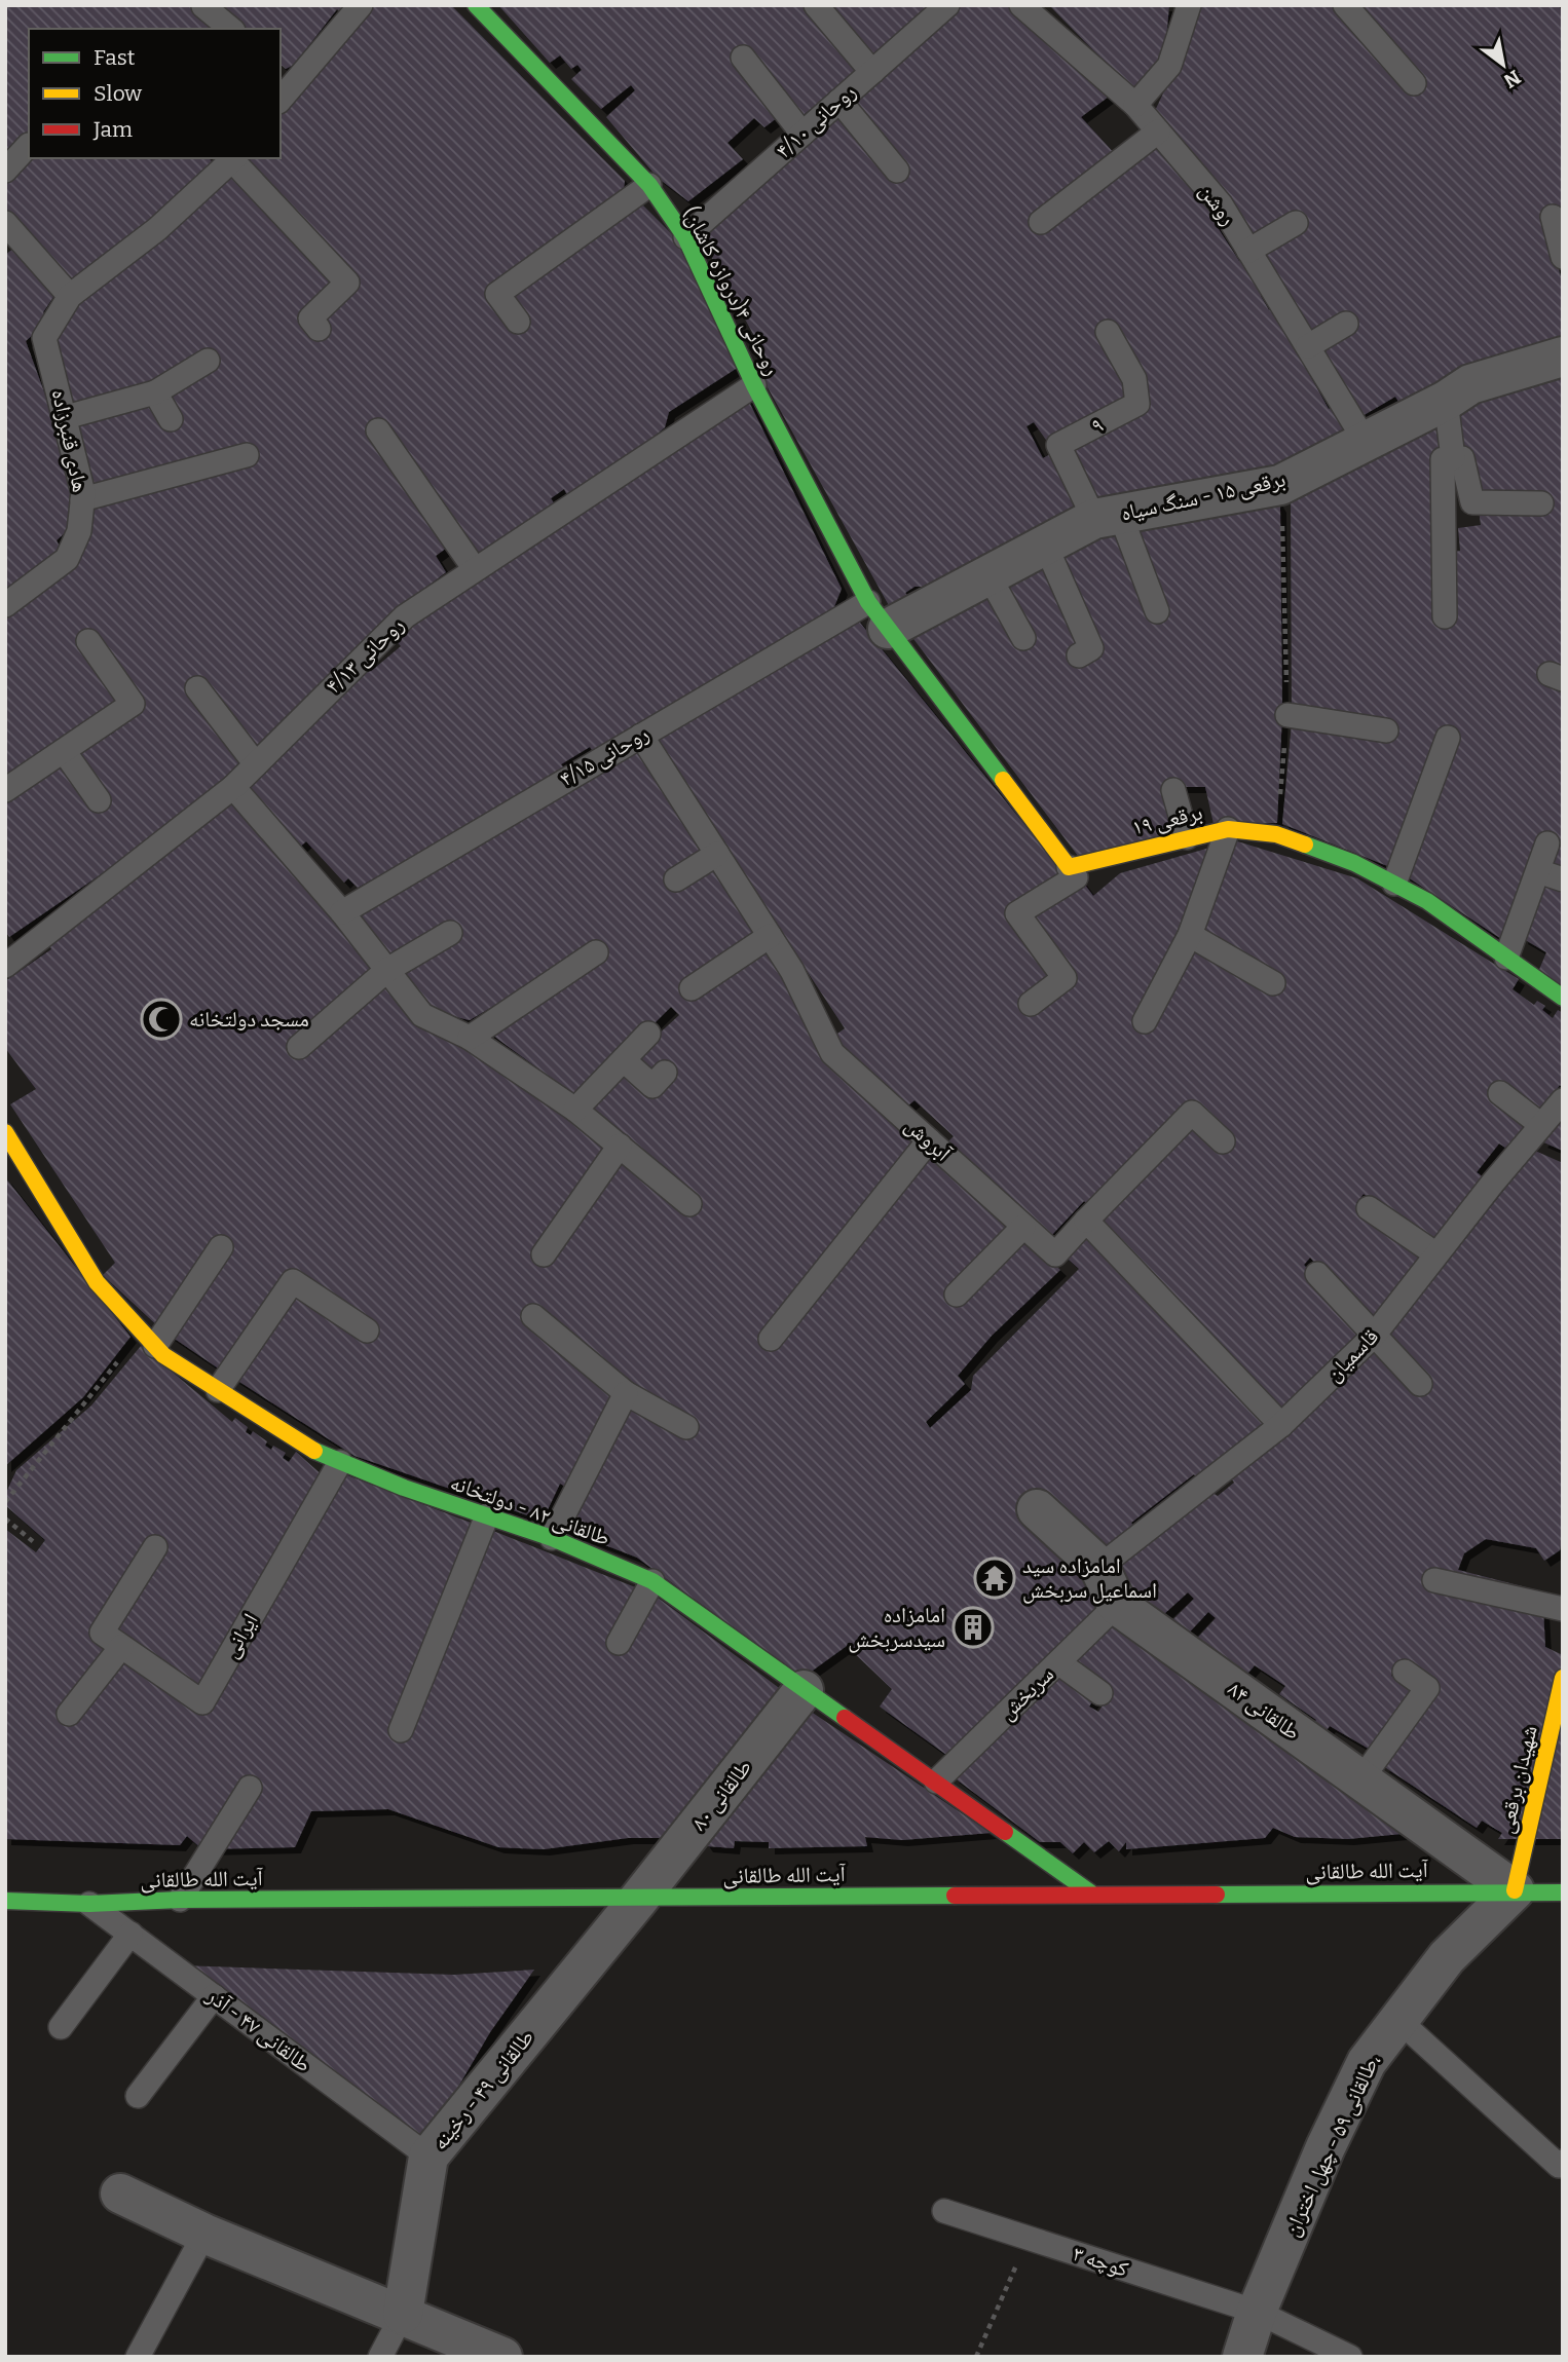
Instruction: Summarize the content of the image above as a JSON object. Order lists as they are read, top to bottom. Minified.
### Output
{"streets":{"street":["روحانی ۴(دروازه کاشان)","برقعی ۱۵ - سنگ سیاه","برقعی ۱۹","طالقانی ۸۲ - دولتخانه","طالقانی ۸۴","شهیدان برقعی","طالقانی ۸۰","آیت الله طالقانی","طالقانی ۴۹ - رخینه","طالقانی ۵۹ - چهل اختران،"],"lane":["روحانی ۴/۱۰","روشن","۹","هادی قنبرزاده","روحانی ۴/۱۳","روحانی ۴/۱۵","آبروش","قاسمیان","ایرانی","سربخش","طالقانی ۴۷ - آذر","کوچه ۳"]},"crossings":[["روحانی ۴/۱۰","روحانی ۴(دروازه کاشان)"],["روشن","برقعی ۱۵ - سنگ سیاه"],["روحانی ۴(دروازه کاشان)","برقعی ۱۵ - سنگ سیاه"],["روحانی ۴(دروازه کاشان)","روحانی ۴/۱۳"],["روحانی ۴(دروازه کاشان)","روحانی ۴/۱۵"],["۹","برقعی ۱۵ - سنگ سیاه"],["برقعی ۱۵ - سنگ سیاه","روحانی ۴/۱۵"],["روحانی ۴/۱۵","آبروش"],["قاسمیان","طالقانی ۸۴"],["طالقانی ۸۲ - دولتخانه","ایرانی"],["طالقانی ۸۲ - دولتخانه","سربخش"],["طالقانی ۸۲ - دولتخانه","طالقانی ۸۰"],["طالقانی ۸۲ - دولتخانه","آیت الله طالقانی"],["سربخش","طالقانی ۸۴"],["طالقانی ۸۴","شهیدان برقعی"],["طالقانی ۸۴","آیت الله طالقانی"],["طالقانی ۸۴","طالقانی ۵۹ - چهل اختران،"],["شهیدان برقعی","آیت الله طالقانی"],["شهیدان برقعی","طالقانی ۵۹ - چهل اختران،"],["طالقانی ۸۰","آیت الله طالقانی"],["طالقانی ۸۰","طالقانی ۴۹ - رخینه"],["آیت الله طالقانی","طالقانی ۴۷ - آذر"],["آیت الله طالقانی","طالقانی ۴۹ - رخینه"],["آیت الله طالقانی","طالقانی ۵۹ - چهل اختران،"],["طالقانی ۴۷ - آذر","طالقانی ۴۹ - رخینه"],["طالقانی ۵۹ - چهل اختران،","کوچه ۳"]],"places":{"mosque":["مسجد دولتخانه"],"temple":["امامزاده سید اسماعیل سربخش"],"building":["امامزاده سیدسربخش"]},"legend":["Fast","Slow","Jam"],"north":"bottom right"}
